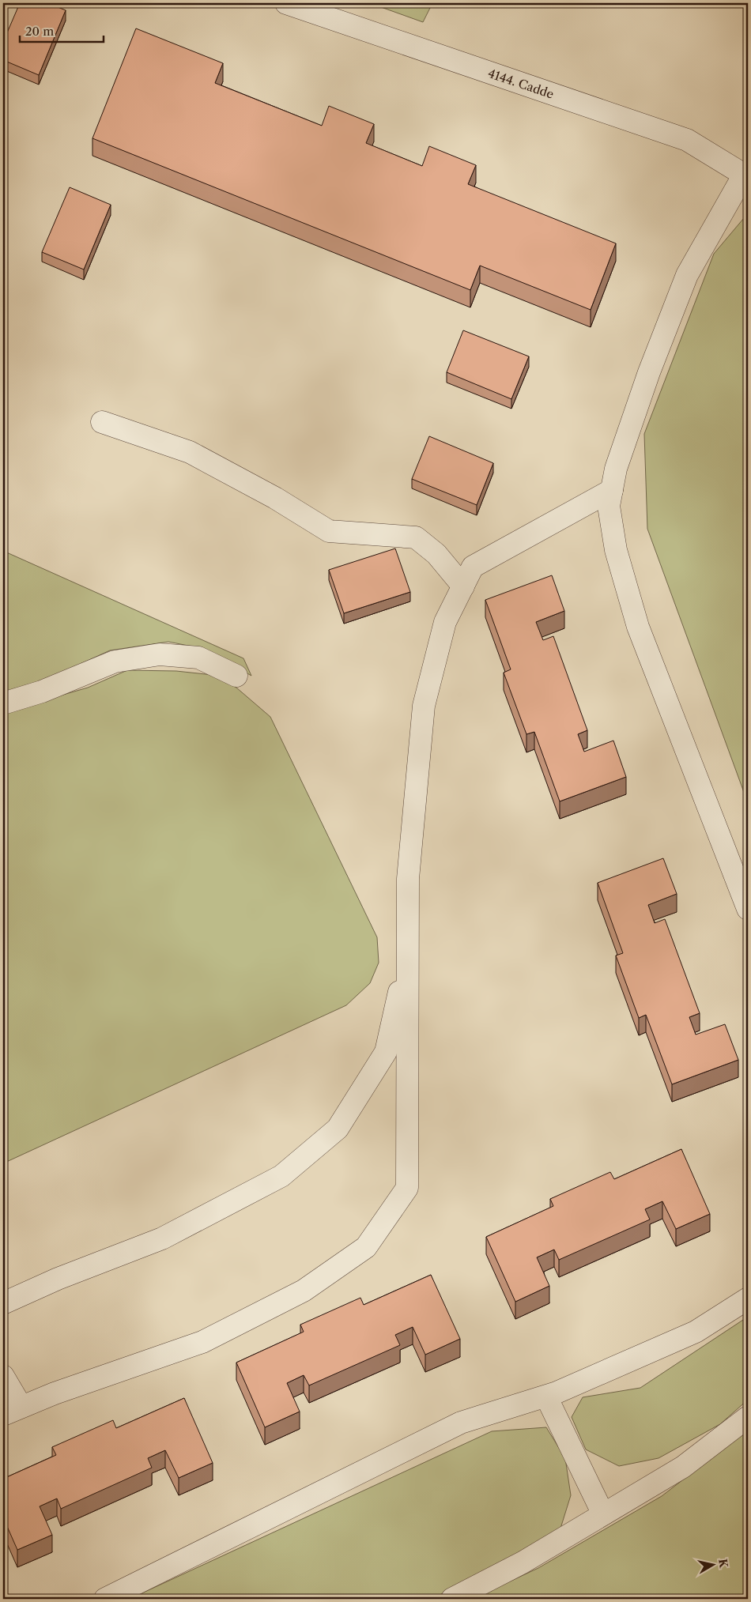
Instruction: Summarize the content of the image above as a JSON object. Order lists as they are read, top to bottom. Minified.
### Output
{"streets":{"street":["4144. Cadde"]},"scale_bar":"20 m","north":"right"}
